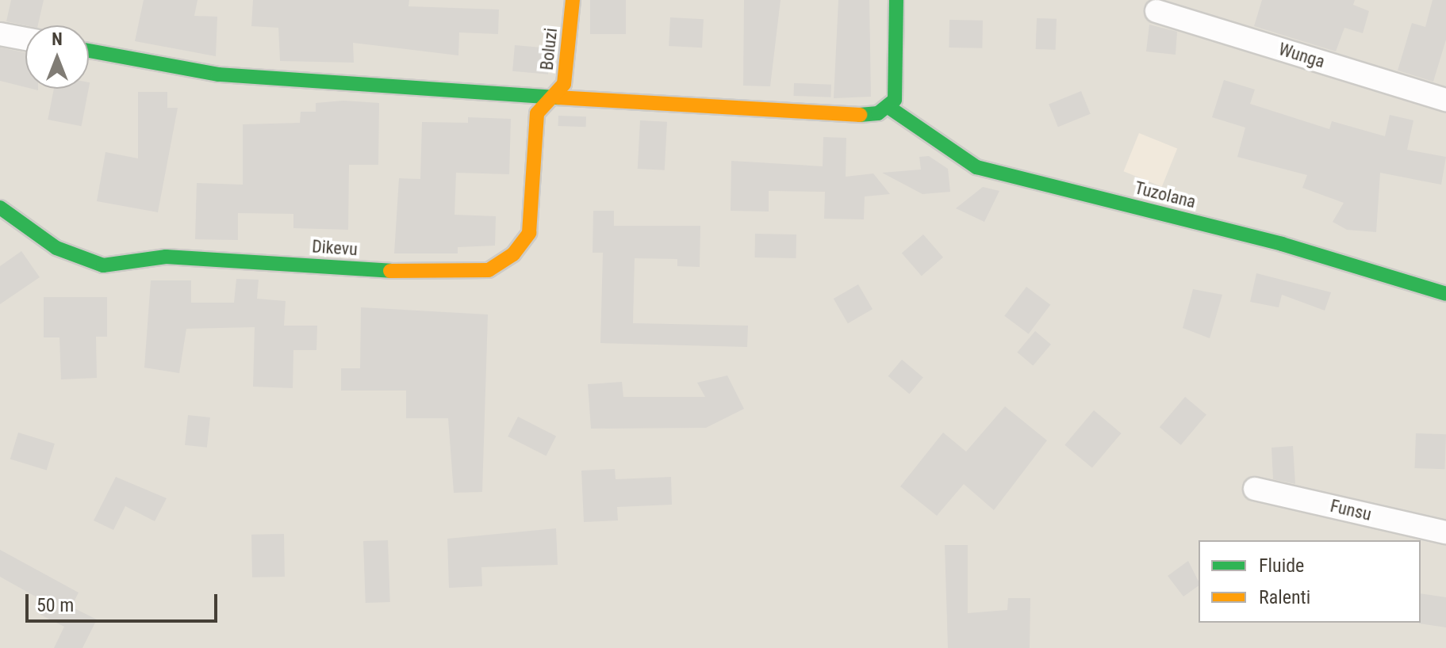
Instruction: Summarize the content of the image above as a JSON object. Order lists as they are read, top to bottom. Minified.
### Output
{"streets":{"street":["Boluzi","Wunga","Tuzolana","Dikevu","Funsu"]},"crossings":[["Boluzi","Dikevu"]],"legend":["Fluide","Ralenti"],"scale_bar":"50 m","north":"top"}
